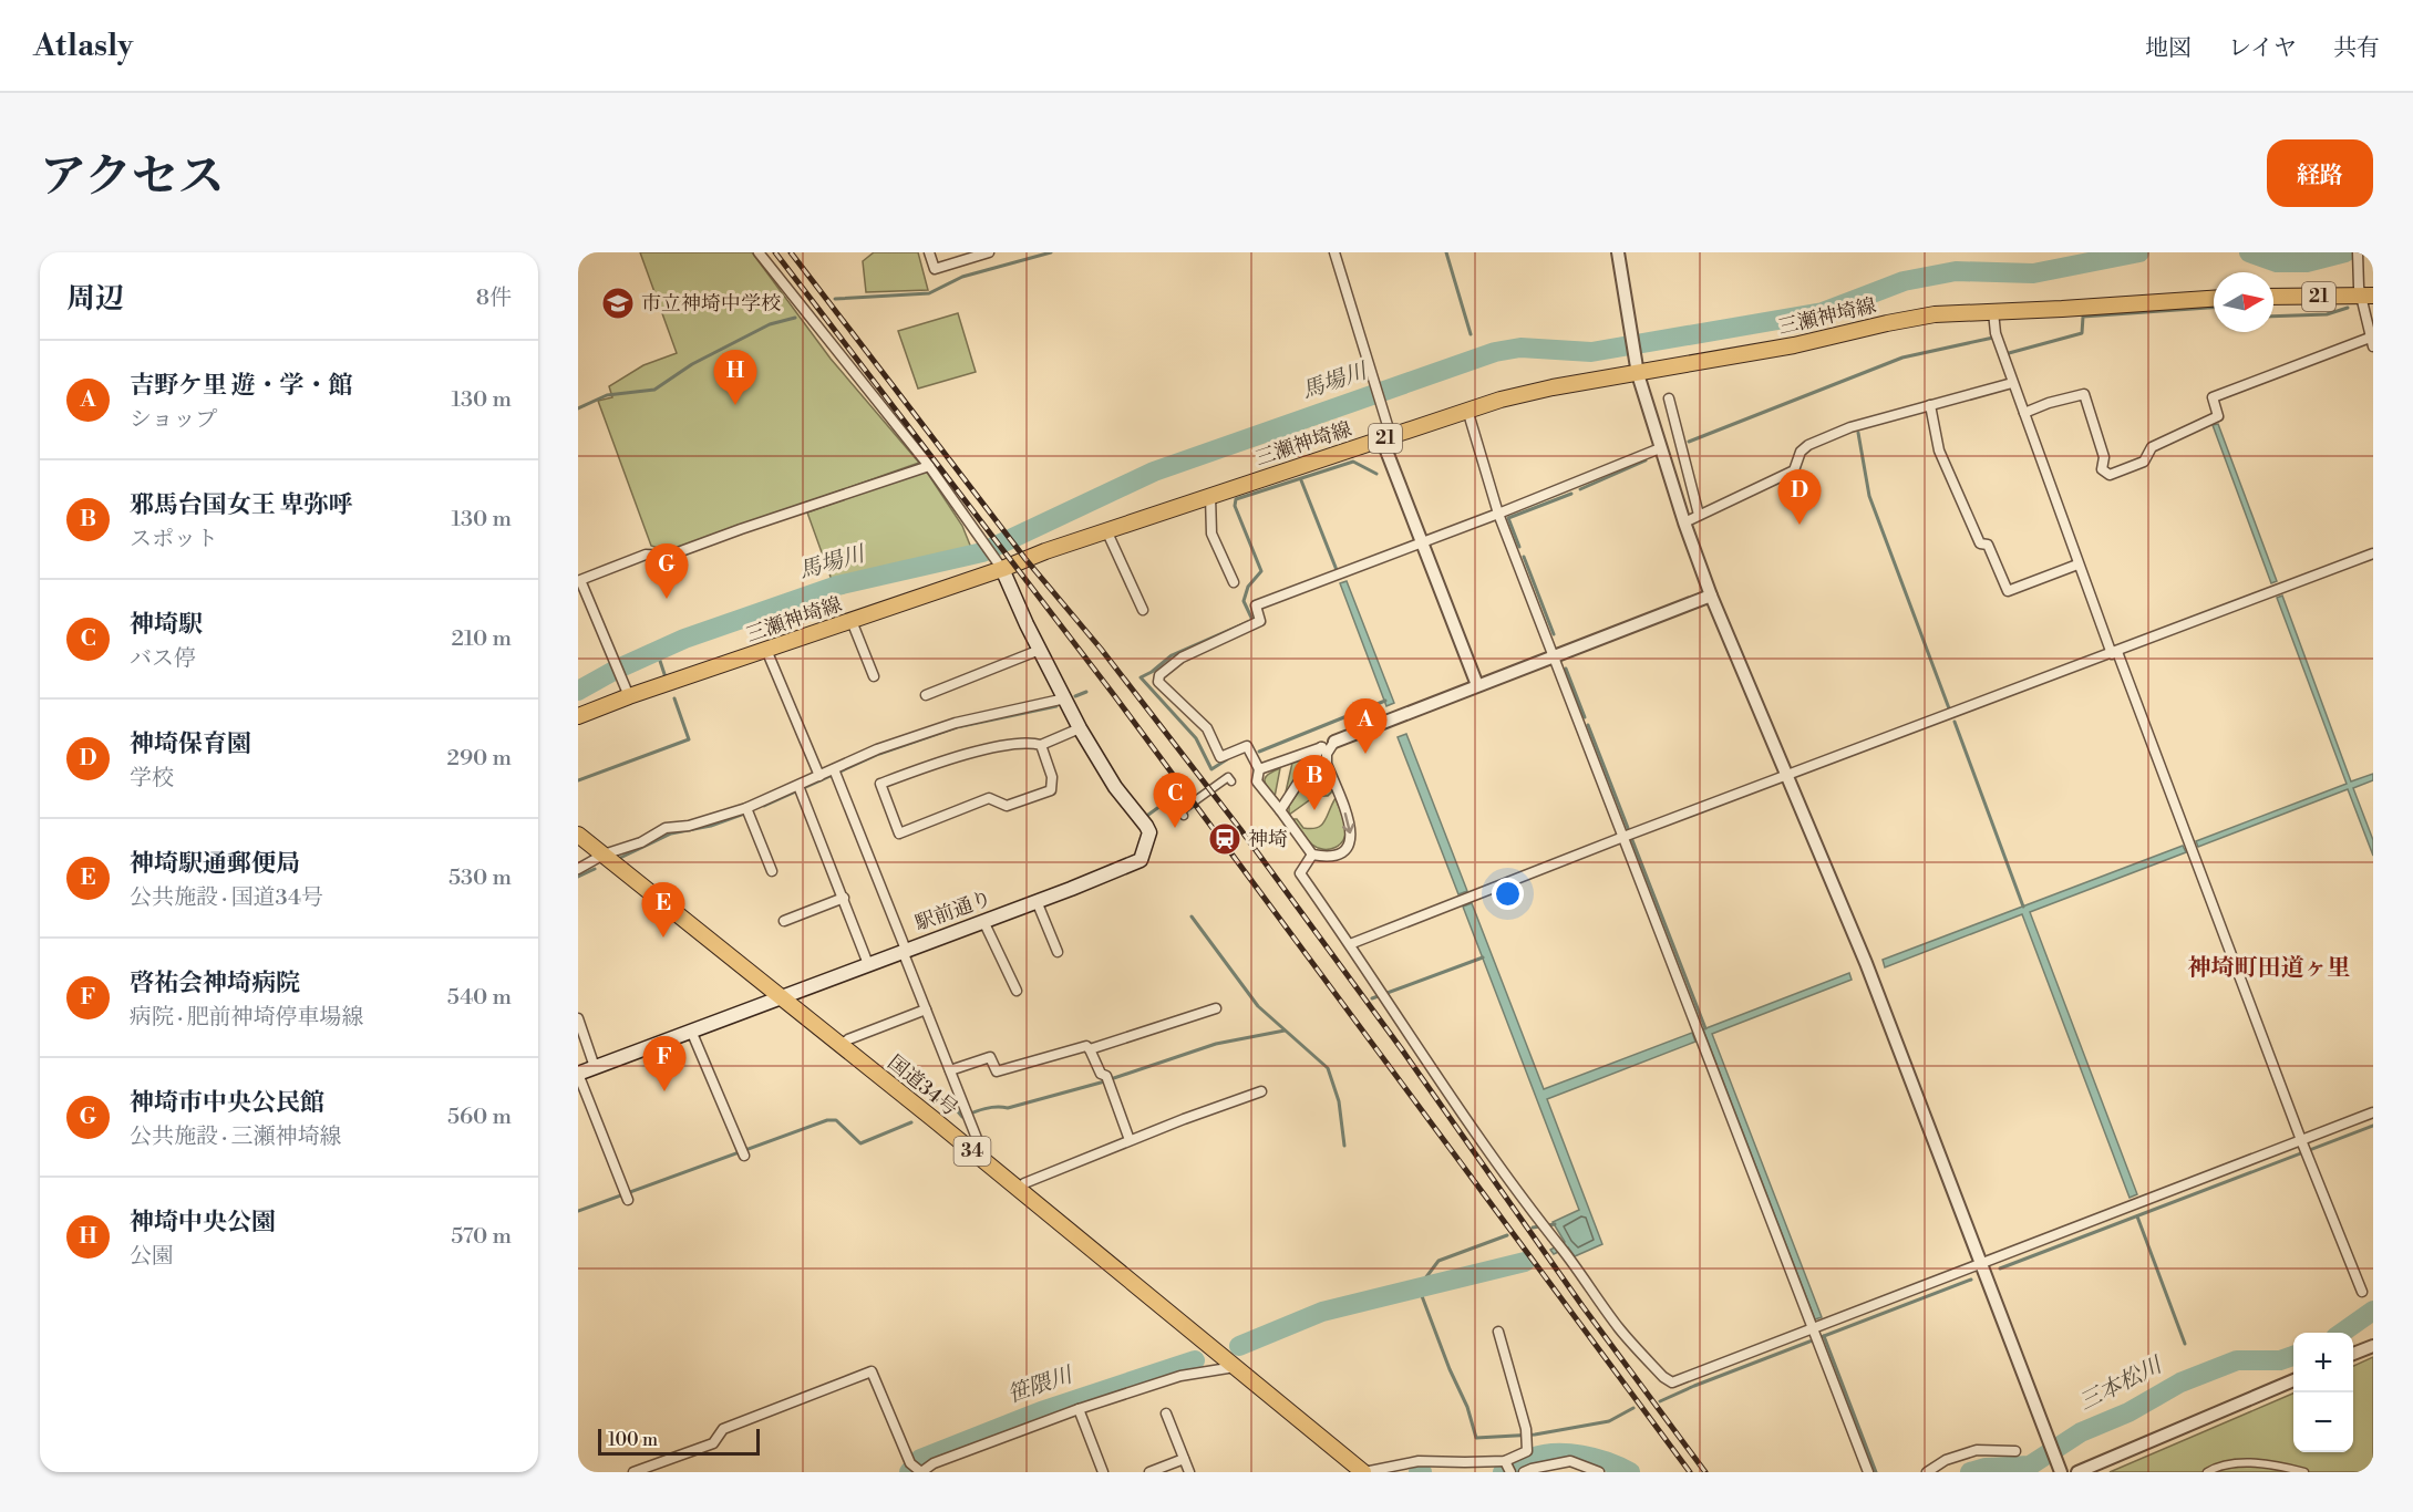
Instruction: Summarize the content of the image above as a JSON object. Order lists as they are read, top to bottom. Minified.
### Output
{"streets":{"main road":["21","三瀬神埼線","駅前通り","国道34号","34"]},"crossings":[["駅前通り","国道34号"]],"districts":["神埼町田道ヶ里"],"water":["馬場川","三本松川","笹隈川"],"places":{"school or university":["市立神埼中学校"],"station":["神埼"]},"scale_bar":"100 m","north":"right","page":{"header":"Atlasly","nav":["地図","レイヤ","共有"],"title":"アクセス","buttons":"経路","heading":["周辺","8件"],"list":[{"mark":"A","name":"吉野ケ里 遊・学・館","note":"ショップ","value":"130 m"},{"mark":"B","name":"邪馬台国女王 卑弥呼","note":"スポット","value":"130 m"},{"mark":"C","name":"神埼駅","note":"バス停","value":"210 m"},{"mark":"D","name":"神埼保育園","note":"学校","value":"290 m"},{"mark":"E","name":"神埼駅通郵便局","note":"公共施設 · 国道34号","value":"530 m"},{"mark":"F","name":"啓祐会神埼病院","note":"病院 · 肥前神埼停車場線","value":"540 m"},{"mark":"G","name":"神埼市中央公民館","note":"公共施設 · 三瀬神埼線","value":"560 m"},{"mark":"H","name":"神埼中央公園","note":"公園","value":"570 m"}],"pins":["H","D","G","A","B","C","E","F"],"map_buttons":["+","−"],"scale":"100 m"}}
